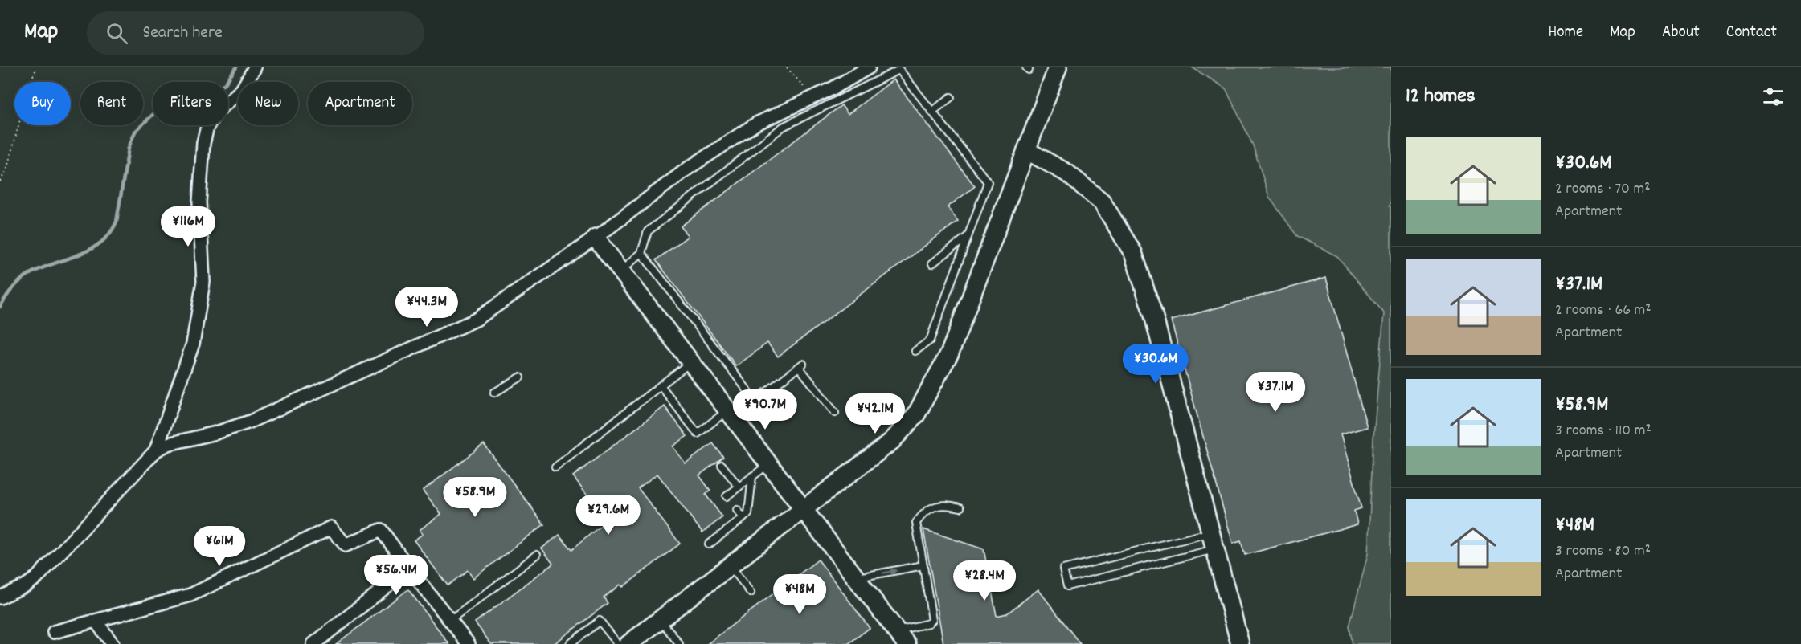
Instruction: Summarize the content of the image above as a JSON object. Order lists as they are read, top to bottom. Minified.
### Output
{"page":{"header":"Map","search":"Search here","nav":["Home","Map","About","Contact"],"heading":"12 homes","chip":["Buy","Rent","Filters","New","Apartment"],"list":[{"name":"¥30.6M","note":"2 rooms · 70 m² · Apartment"},{"name":"¥37.1M","note":"2 rooms · 66 m² · Apartment"},{"name":"¥58.9M","note":"3 rooms · 110 m² · Apartment"},{"name":"¥48M","note":"3 rooms · 80 m² · Apartment"}],"price":["¥116M","¥44.3M","¥30.6M","¥37.1M","¥90.7M","¥42.1M","¥58.9M","¥29.6M","¥61M","¥56.4M","¥28.4M","¥48M"]}}
